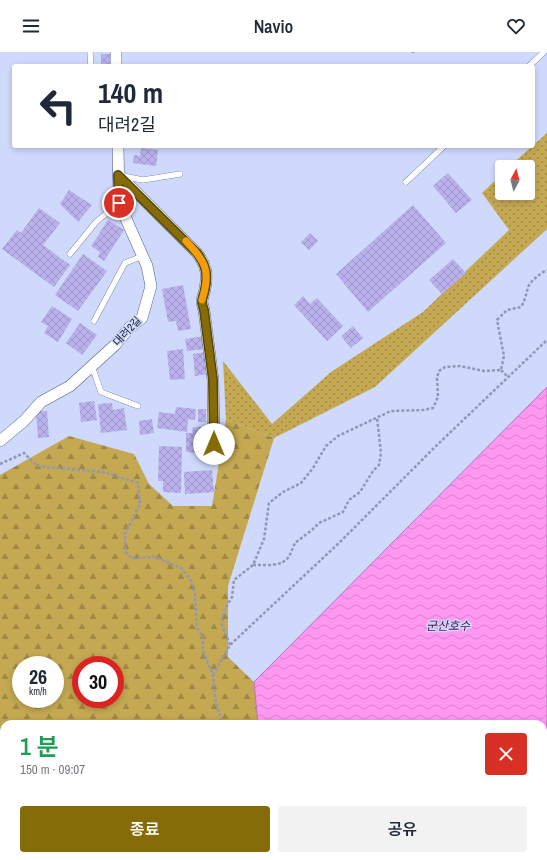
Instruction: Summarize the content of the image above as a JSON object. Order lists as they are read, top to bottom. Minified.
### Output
{"streets":{"street":["대려2길"]},"water":["군산호수"],"north":"top","page":{"header":"Navio","turn":["140 m","대려2길"],"speed":"26 km/h","limit":"30","heading":["1 분","150 m · 09:07"],"buttons":["종료","공유"]}}
